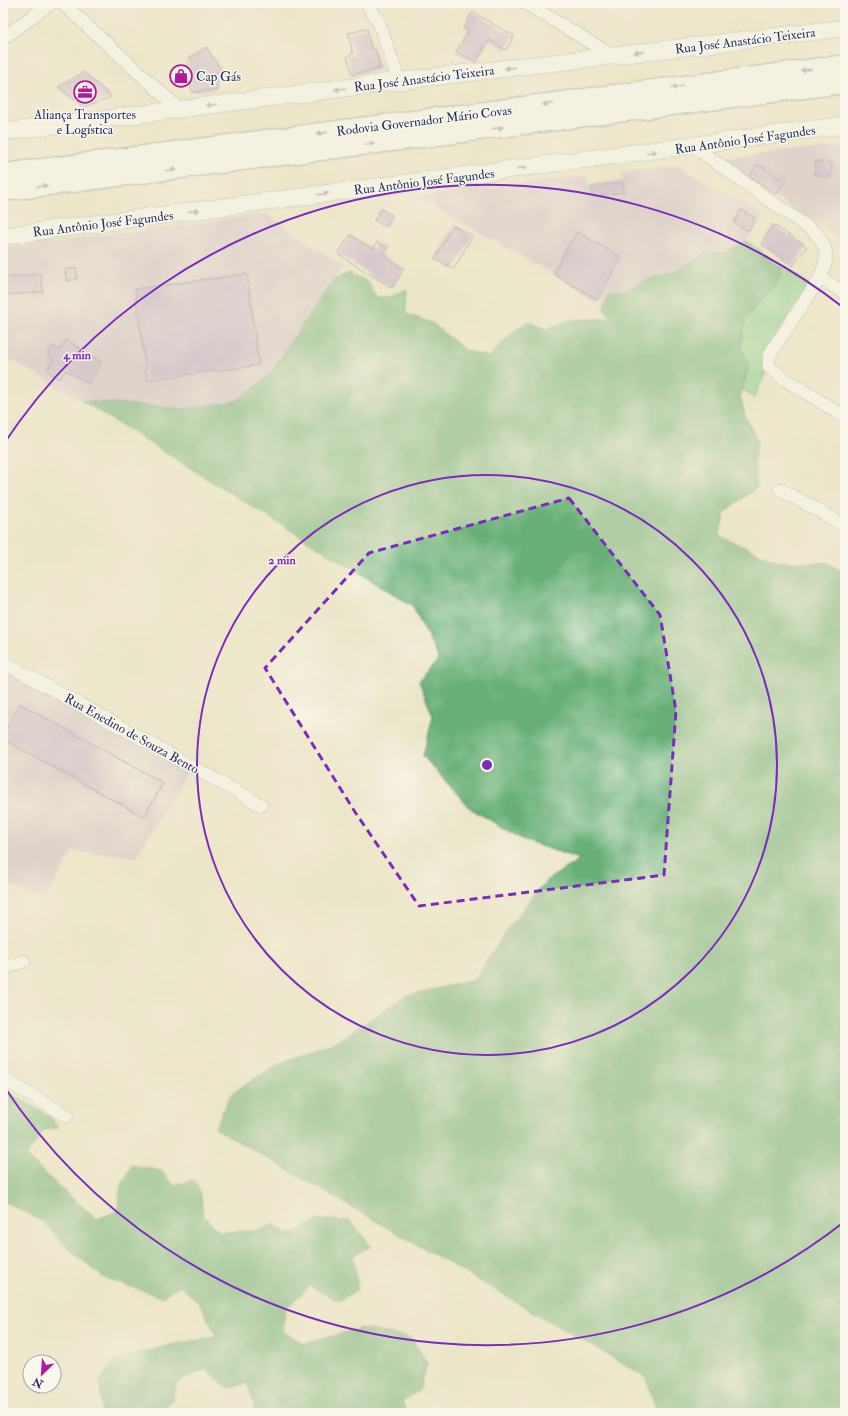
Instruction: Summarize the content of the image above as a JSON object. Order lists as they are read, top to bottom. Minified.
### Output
{"streets":{"highway":["Rodovia Governador Mário Covas"],"main road":["Rua José Anastácio Teixeira","Rua Antônio José Fagundes"],"street":["Rua Enedino de Souza Bento"]},"one_way":["Rua José Anastácio Teixeira","Rua Antônio José Fagundes"],"places":{"shop":["Cap Gás"],"office":["Aliança Transportes e Logística"]},"north":"bottom left","rings":["4 min","2 min"]}
